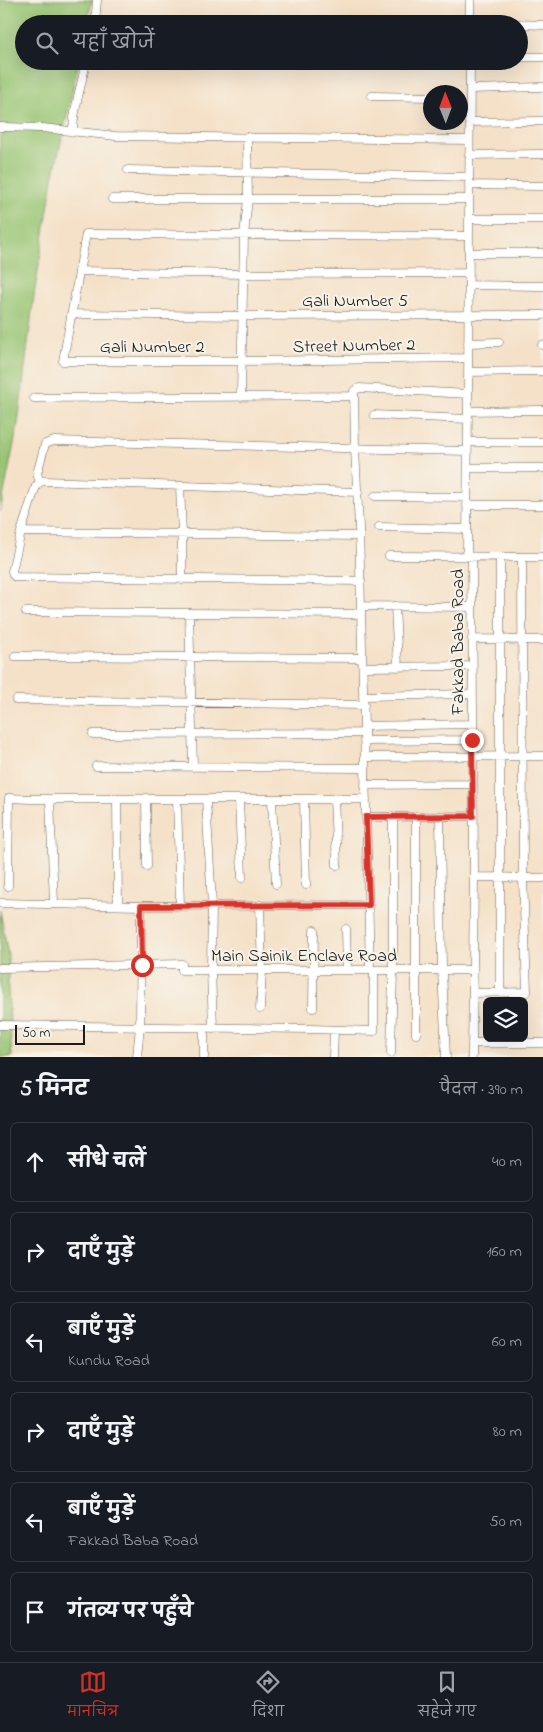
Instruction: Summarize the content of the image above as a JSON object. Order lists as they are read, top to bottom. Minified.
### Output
{"streets":{"street":["Gali Number 5","Street Number 2","Gali Number 2","Fakkad Baba Road","Main Sainik Enclave Road"]},"crossings":[["Gali Number 5","Gali Number 2"],["Gali Number 5","Fakkad Baba Road"],["Street Number 2","Gali Number 2"],["Street Number 2","Fakkad Baba Road"],["Fakkad Baba Road","Main Sainik Enclave Road"]],"scale_bar":"50 m","north":"top","page":{"search":"यहाँ खोजें","scale":"50 m","heading":["5 मिनट","पैदल · 390 m"],"list":[["सीधे चलें","40 m"],["दाएँ मुड़ें","160 m"],["बाएँ मुड़ें","Kundu Road","60 m"],["दाएँ मुड़ें","80 m"],["बाएँ मुड़ें","Fakkad Baba Road","50 m"],"गंतव्य पर पहुँचे"],"nav":["मानचित्र","दिशा","सहेजे गए"]}}
